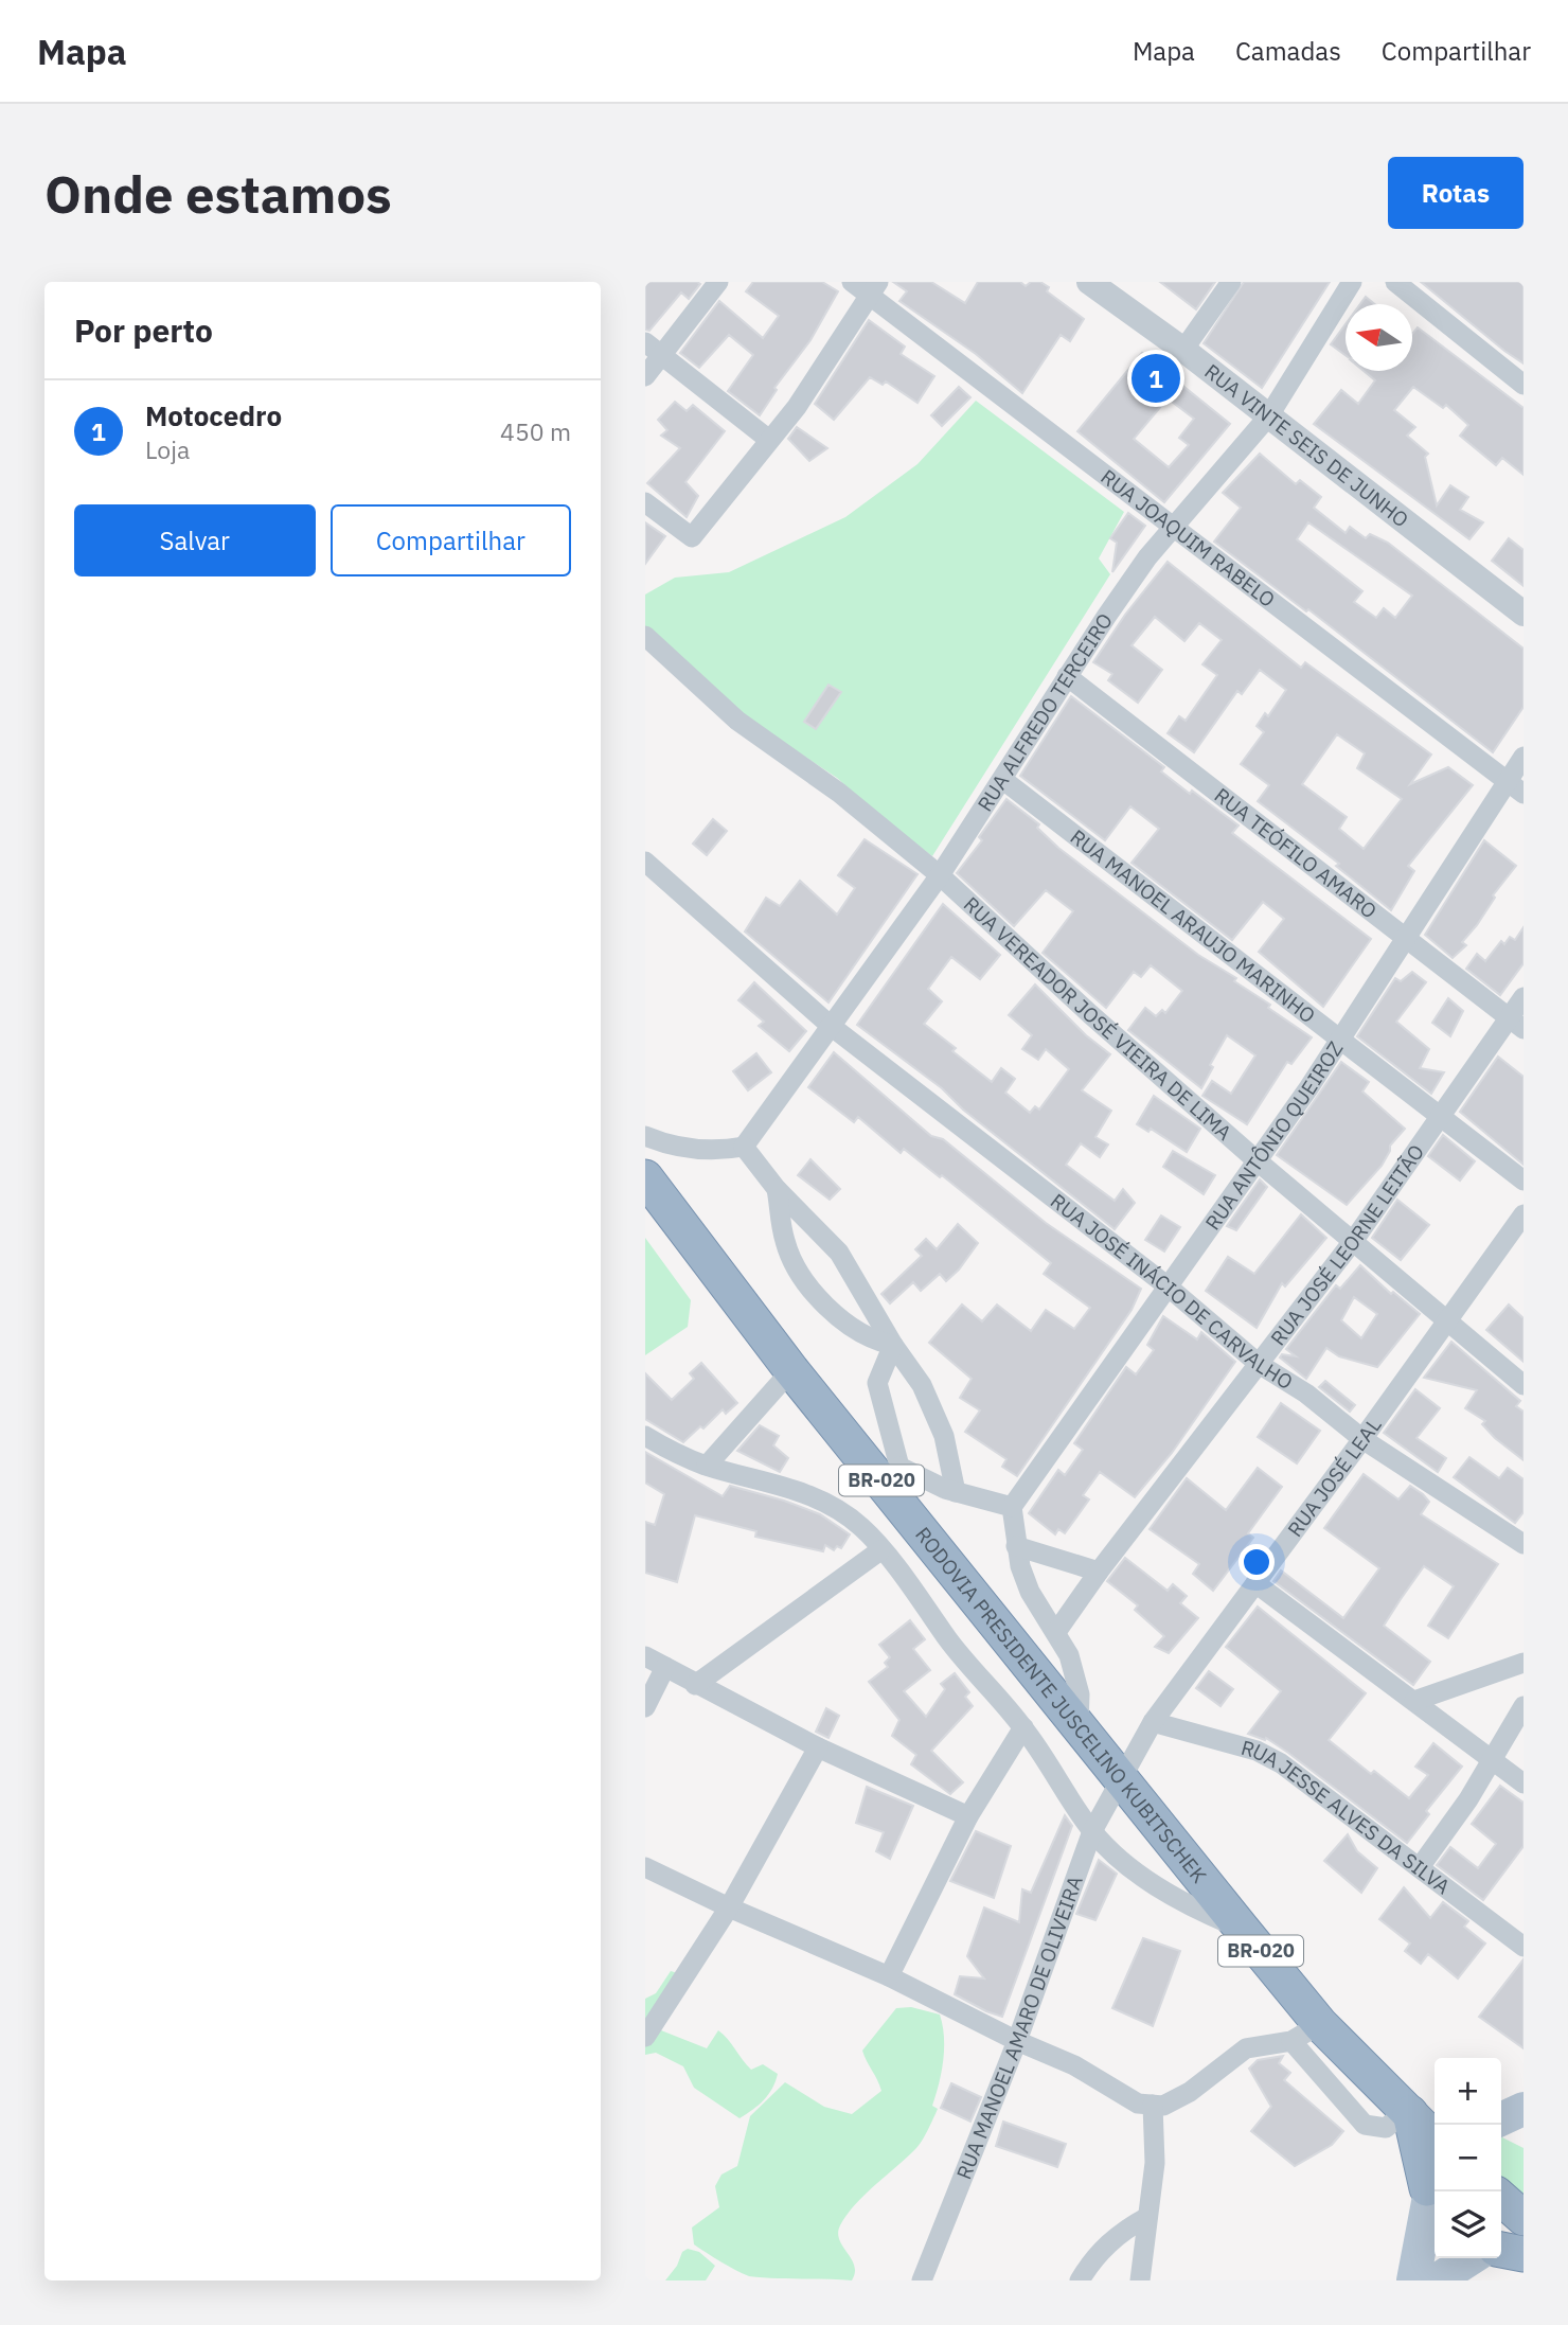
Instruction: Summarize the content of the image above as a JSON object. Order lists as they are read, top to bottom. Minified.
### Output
{"streets":{"highway":["BR-020","RODOVIA PRESIDENTE JUSCELINO KUBITSCHEK"],"street":["RUA VINTE SEIS DE JUNHO","RUA JOAQUIM RABELO","RUA ALFREDO TERCEIRO","RUA TEÓFILO AMARO","RUA MANOEL ARAUJO MARINHO","RUA VEREADOR JOSÉ VIEIRA DE LIMA","RUA ANTÔNIO QUEIROZ","RUA JOSÉ LEORNE LEITÃO","RUA JOSÉ INÁCIO DE CARVALHO","RUA JOSÉ LEAL","RUA JESSE ALVES DA SILVA","RUA MANOEL AMARO DE OLIVEIRA"]},"crossings":[["RUA VINTE SEIS DE JUNHO","RUA ALFREDO TERCEIRO"],["RUA JOAQUIM RABELO","RUA ALFREDO TERCEIRO"],["RUA JOAQUIM RABELO","RUA ANTÔNIO QUEIROZ"],["RUA ALFREDO TERCEIRO","RUA TEÓFILO AMARO"],["RUA ALFREDO TERCEIRO","RUA MANOEL ARAUJO MARINHO"],["RUA ALFREDO TERCEIRO","RUA VEREADOR JOSÉ VIEIRA DE LIMA"],["RUA ALFREDO TERCEIRO","RUA JOSÉ INÁCIO DE CARVALHO"],["RUA TEÓFILO AMARO","RUA ANTÔNIO QUEIROZ"],["RUA TEÓFILO AMARO","RUA JOSÉ LEORNE LEITÃO"],["RUA MANOEL ARAUJO MARINHO","RUA ANTÔNIO QUEIROZ"],["RUA MANOEL ARAUJO MARINHO","RUA JOSÉ LEORNE LEITÃO"],["RUA VEREADOR JOSÉ VIEIRA DE LIMA","RUA ANTÔNIO QUEIROZ"],["RUA VEREADOR JOSÉ VIEIRA DE LIMA","RUA JOSÉ LEORNE LEITÃO"],["RUA VEREADOR JOSÉ VIEIRA DE LIMA","RUA JOSÉ LEAL"],["RUA ANTÔNIO QUEIROZ","RUA JOSÉ INÁCIO DE CARVALHO"],["RUA JOSÉ LEORNE LEITÃO","RUA JOSÉ INÁCIO DE CARVALHO"],["RUA JOSÉ INÁCIO DE CARVALHO","RUA JOSÉ LEAL"],["RUA JOSÉ LEAL","RODOVIA PRESIDENTE JUSCELINO KUBITSCHEK"],["RUA JOSÉ LEAL","RUA JESSE ALVES DA SILVA"],["RUA JOSÉ LEAL","RUA MANOEL AMARO DE OLIVEIRA"],["RODOVIA PRESIDENTE JUSCELINO KUBITSCHEK","RUA MANOEL AMARO DE OLIVEIRA"]],"north":"left","page":{"header":"Mapa","nav":["Mapa","Camadas","Compartilhar"],"buttons":["Rotas",["Salvar","Compartilhar"]],"title":"Onde estamos","heading":"Por perto","pins":"1","list":[{"mark":"1","name":"Motocedro","note":"Loja","value":"450 m"}],"map_buttons":["+","−"]}}
